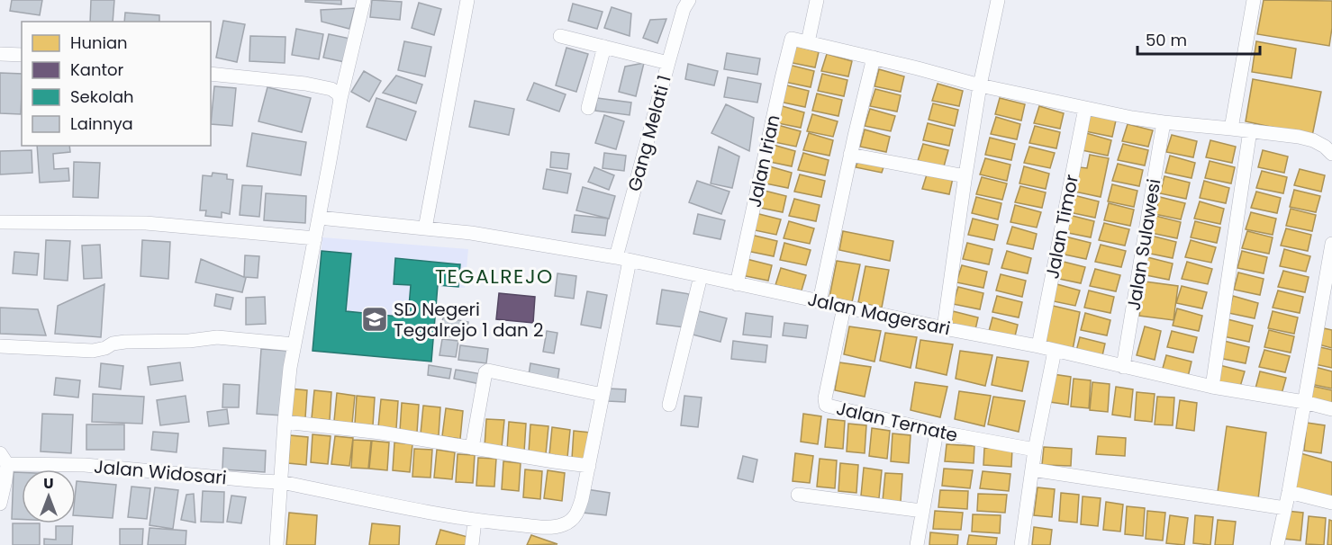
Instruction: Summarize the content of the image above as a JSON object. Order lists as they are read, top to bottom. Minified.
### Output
{"streets":{"street":["Gang Melati 1","Jalan Irian","Jalan Timor","Jalan Sulawesi","Jalan Magersari","Jalan Ternate","Jalan Widosari"]},"crossings":[["Gang Melati 1","Jalan Magersari"],["Jalan Irian","Jalan Magersari"],["Jalan Timor","Jalan Magersari"],["Jalan Sulawesi","Jalan Magersari"],["Jalan Magersari","Jalan Ternate"],["Jalan Magersari","Jalan Widosari"]],"districts":["TEGALREJO"],"places":{"school or university":["SD Negeri Tegalrejo 1 dan 2"]},"legend":["Hunian","Kantor","Sekolah","Lainnya"],"scale_bar":"50 m","north":"top"}
